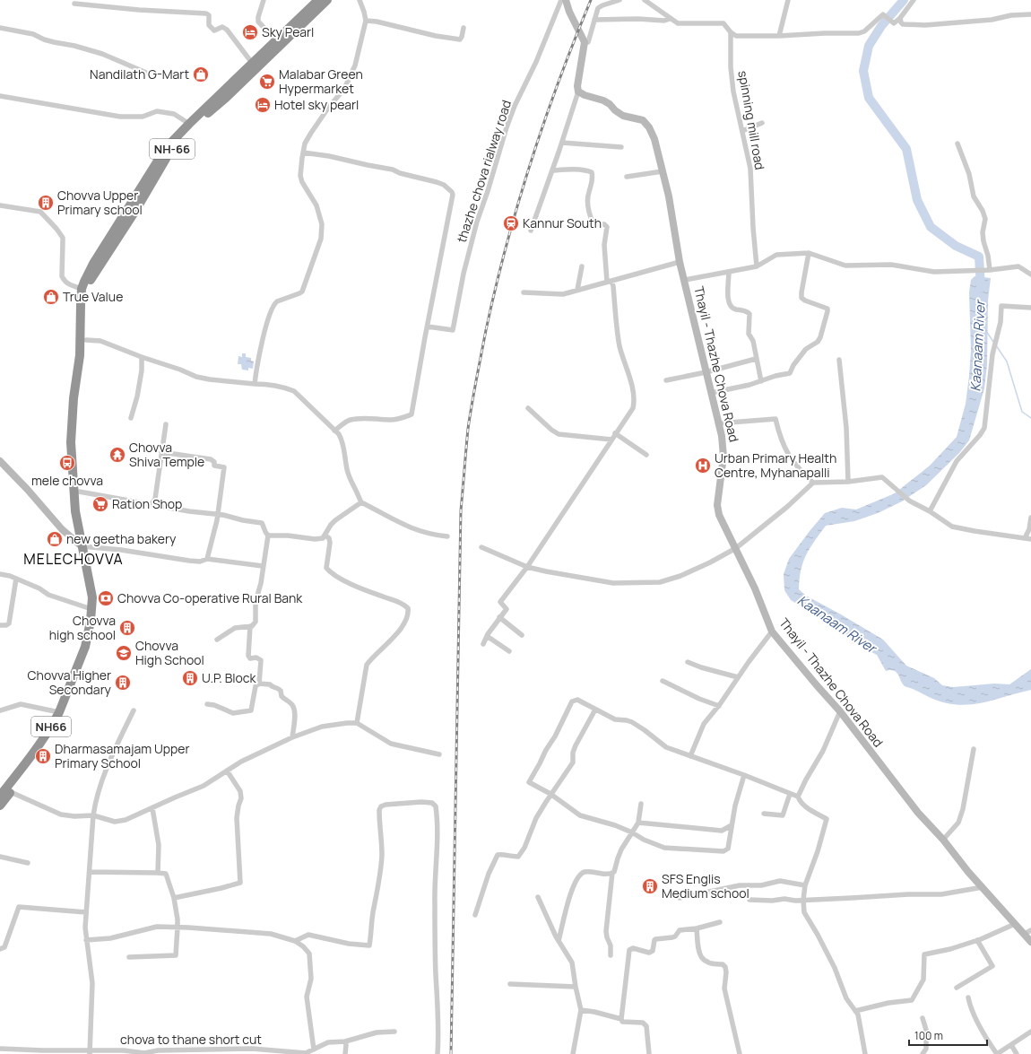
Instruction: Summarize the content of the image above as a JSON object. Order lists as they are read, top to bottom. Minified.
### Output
{"streets":{"highway":["NH-66","NH66"],"street":["spinning mill road","thazhe chova rialway road","Thayil - Thazhe Chova Road","chova to thane short cut"]},"crossings":[["NH-66","NH66"]],"districts":["MELECHOVVA"],"water":["Kaanaam River"],"places":{"hotel":["Sky Pearl","Hotel sky pearl"],"shop":["Nandilath G-Mart","True Value","new geetha bakery"],"supermarket":["Malabar Green Hypermarket","Ration Shop"],"building":["Chovva Upper Primary school","Chovva high school","U.P. Block","Chovva Higher Secondary","Dharmasamajam Upper Primary School","SFS Englis Medium school"],"station":["Kannur South"],"temple":["Chovva Shiva Temple"],"bus stop":["mele chovva"],"hospital":["Urban Primary Health Centre, Myhanapalli"],"bank":["Chovva Co-operative Rural Bank"],"school or university":["Chovva High School"]},"scale_bar":"100 m"}
